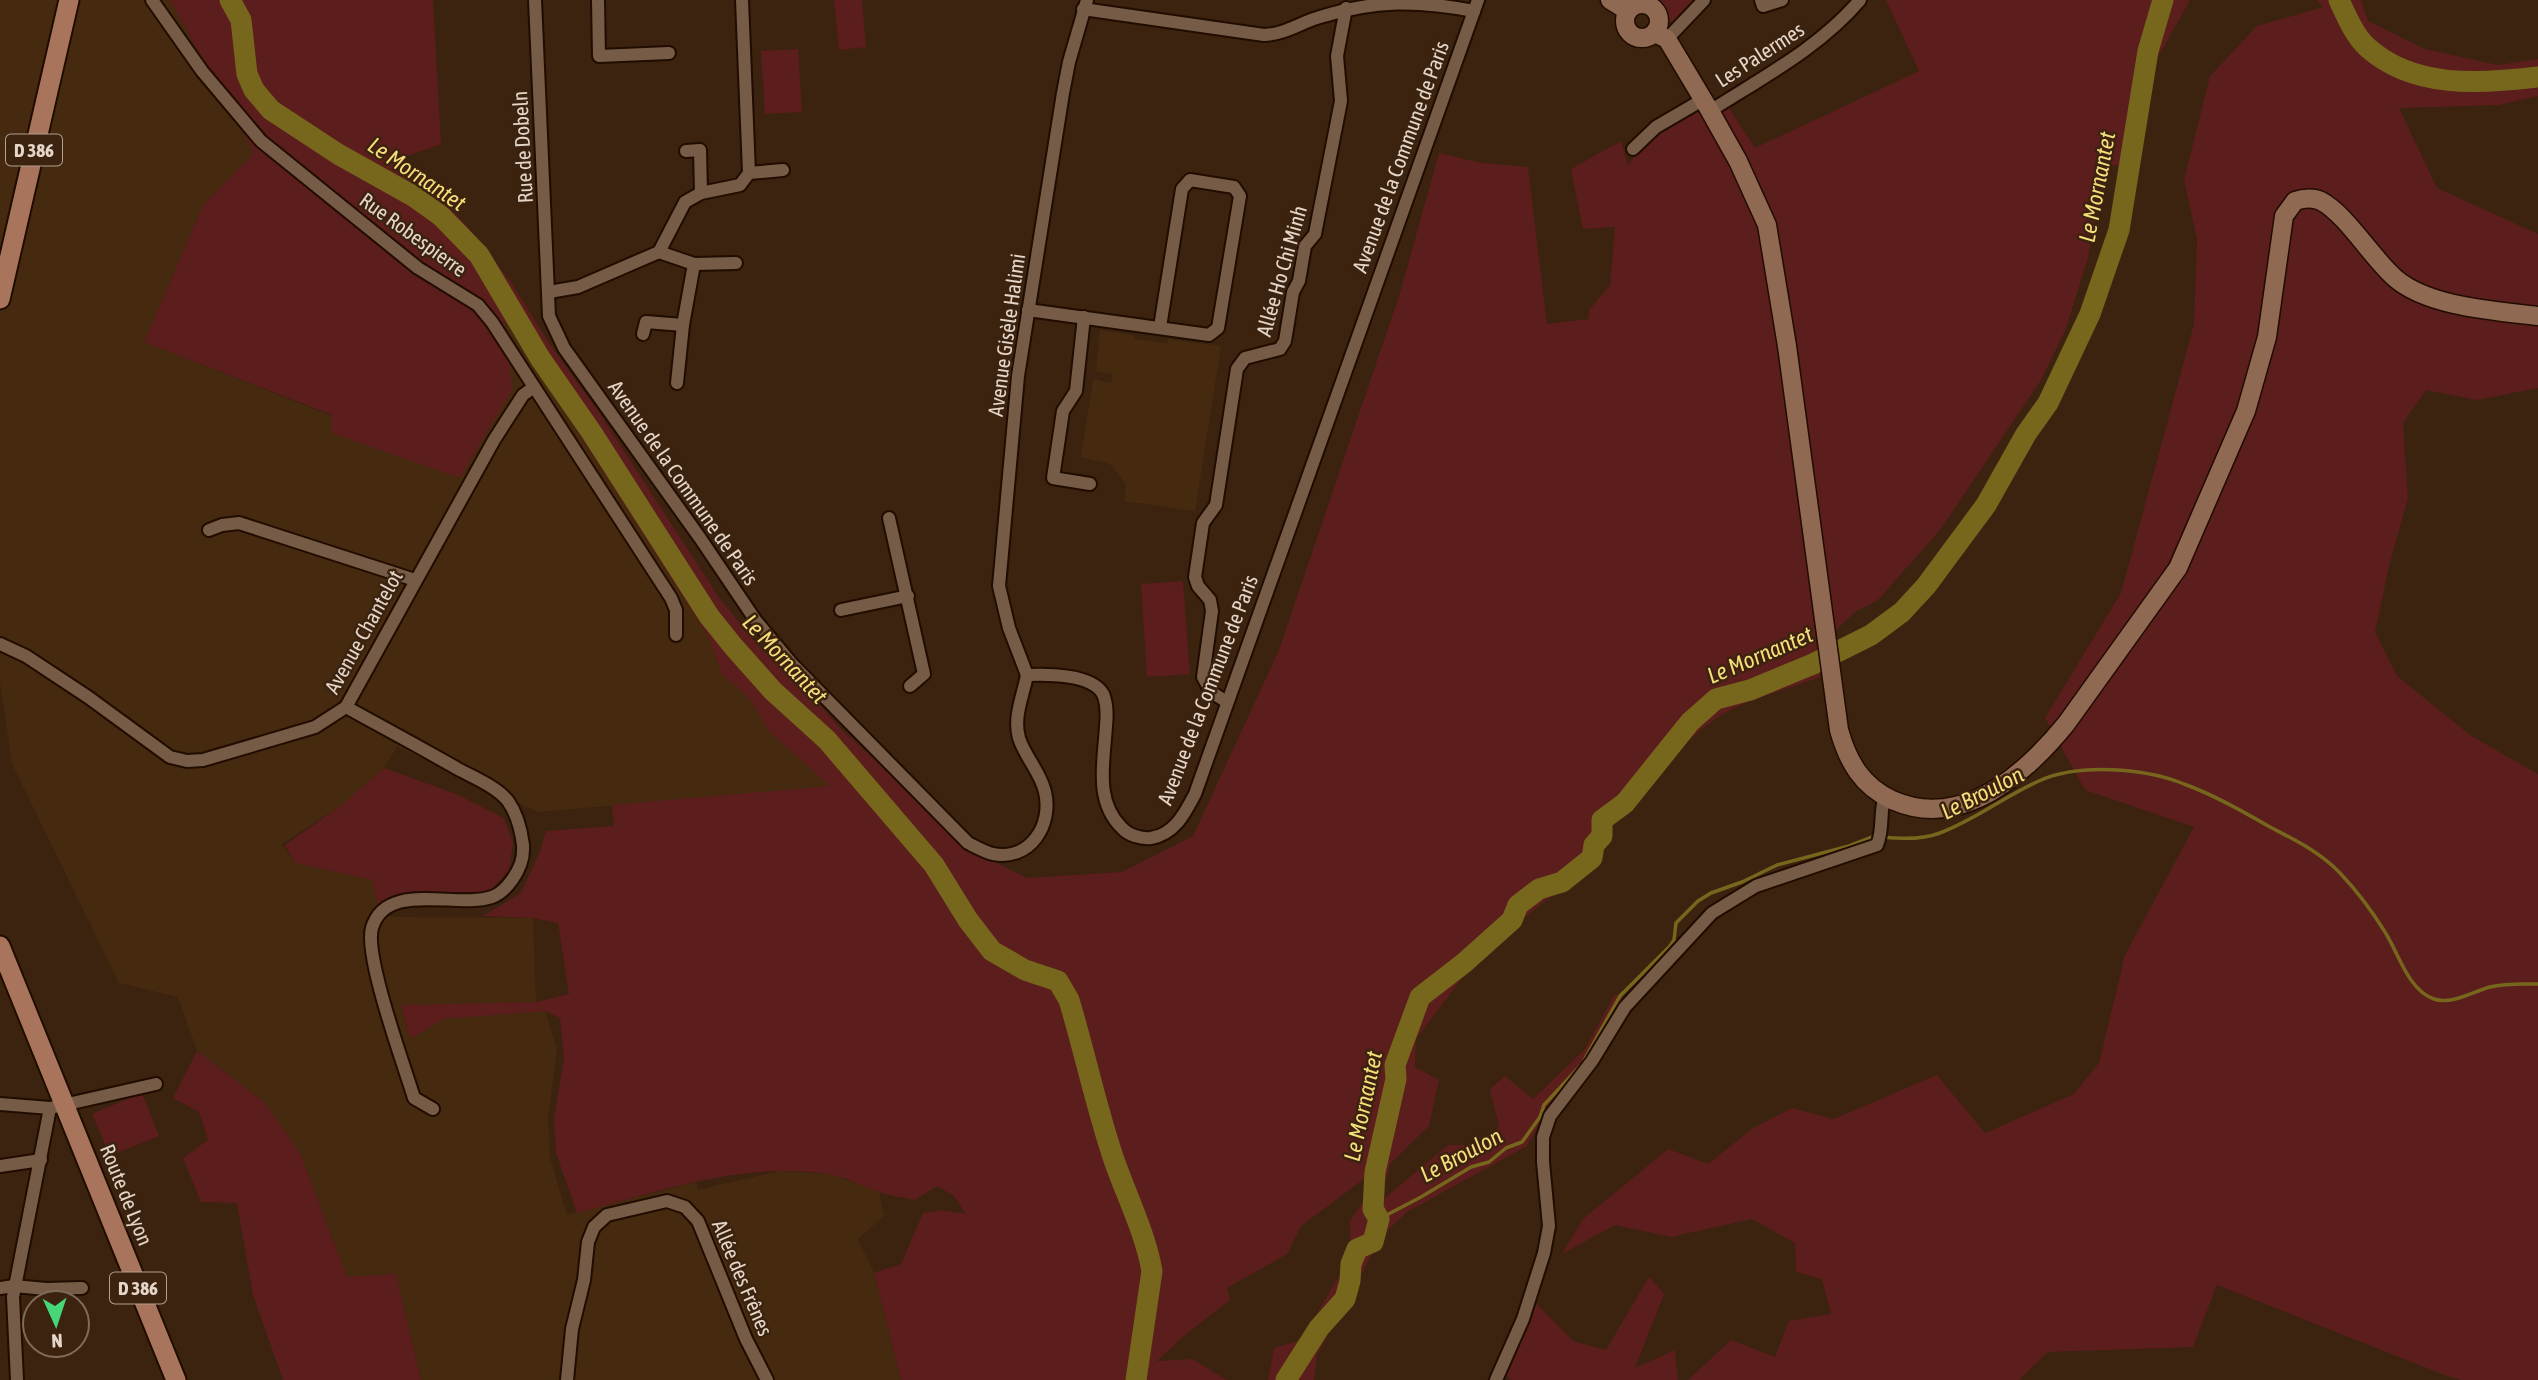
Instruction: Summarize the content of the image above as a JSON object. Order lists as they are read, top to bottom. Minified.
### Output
{"streets":{"main road":["D 386","Route de Lyon"],"street":["Les Palermes","Rue de Dobeln","Avenue de la Commune de Paris","Rue Robespierre","Allée Ho Chi Minh","Avenue Gisèle Halimi","Avenue Chantelot","Allée des Frênes"]},"crossings":[["Rue de Dobeln","Avenue de la Commune de Paris"],["D 386","Route de Lyon"],["Avenue de la Commune de Paris","Allée Ho Chi Minh"],["Avenue de la Commune de Paris","Avenue Gisèle Halimi"],["Rue Robespierre","Avenue Chantelot"]],"water":["Le Mornantet","Le Broulon"],"north":"bottom"}
